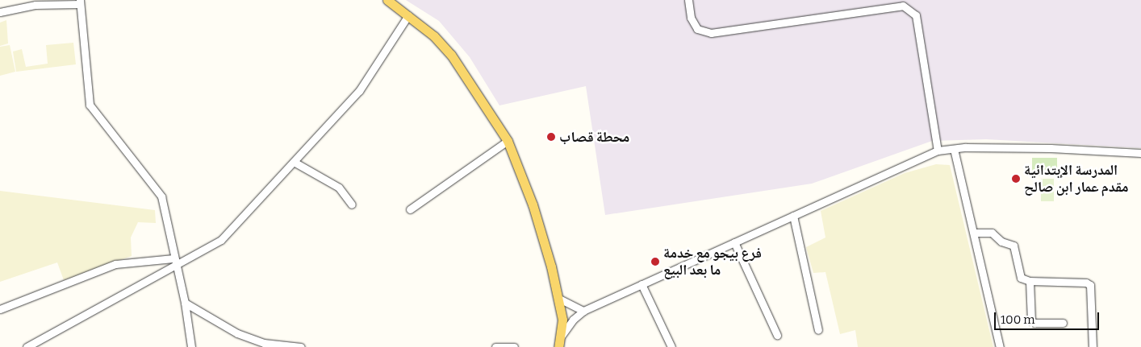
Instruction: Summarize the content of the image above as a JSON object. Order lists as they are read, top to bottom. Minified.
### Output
{"places":["محطة قصاب","المدرسة الإبتدائية مقدم عمار ابن صالح","فرع بيجو مع خدمة ما بعد البيع"],"scale_bar":"100 m"}
